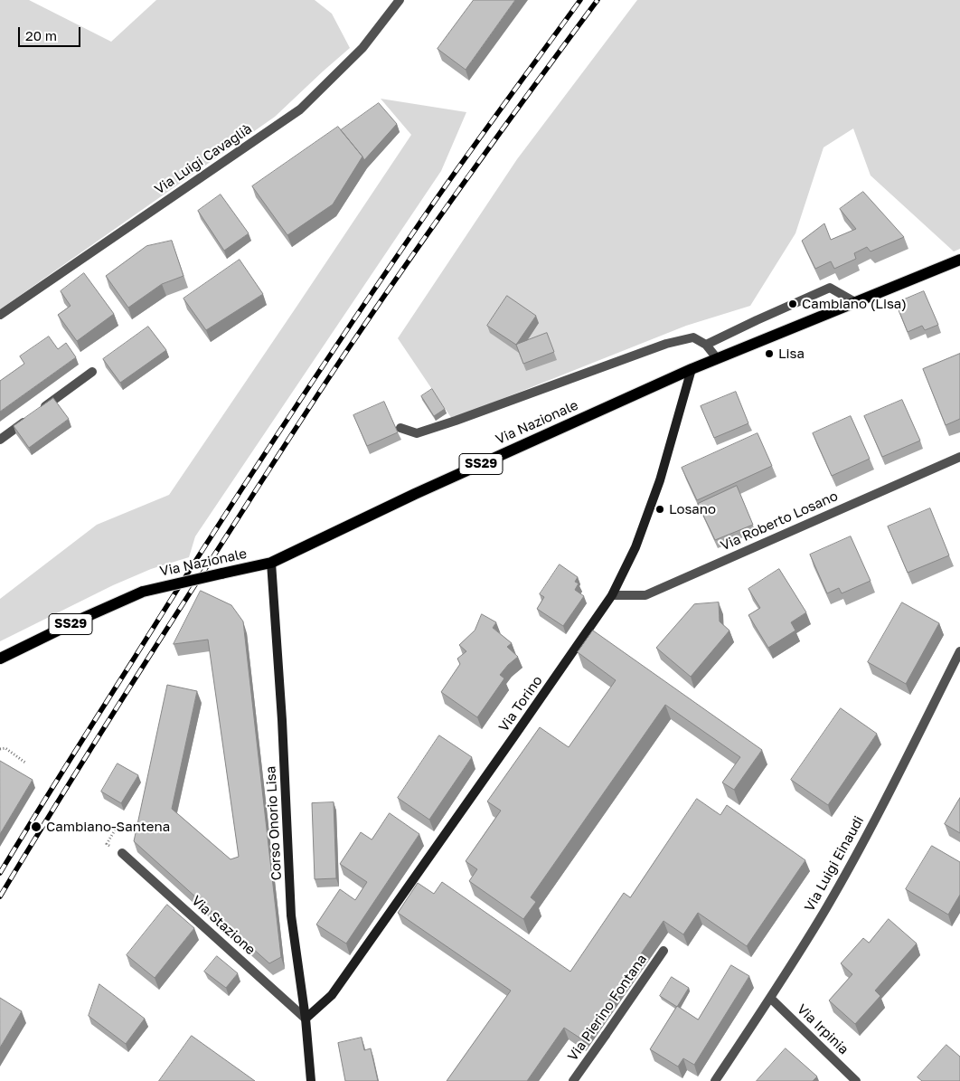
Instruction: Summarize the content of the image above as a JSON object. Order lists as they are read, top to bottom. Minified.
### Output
{"streets":{"main road":["Via Nazionale","SS29"],"street":["Via Luigi Cavaglià","Via Roberto Losano","Via Torino","Corso Onorio Lisa","Via Luigi Einaudi","Via Stazione","Via Pierino Fontana","Via Irpinia"]},"crossings":[["Via Nazionale","Via Torino"],["Via Nazionale","Corso Onorio Lisa"],["Via Roberto Losano","Via Torino"],["Via Torino","Corso Onorio Lisa"],["Via Torino","Via Stazione"],["Corso Onorio Lisa","Via Stazione"],["Via Luigi Einaudi","Via Irpinia"]],"places":["Cambiano (Lisa)","Lisa","Losano","Cambiano-Santena"],"scale_bar":"20 m"}
